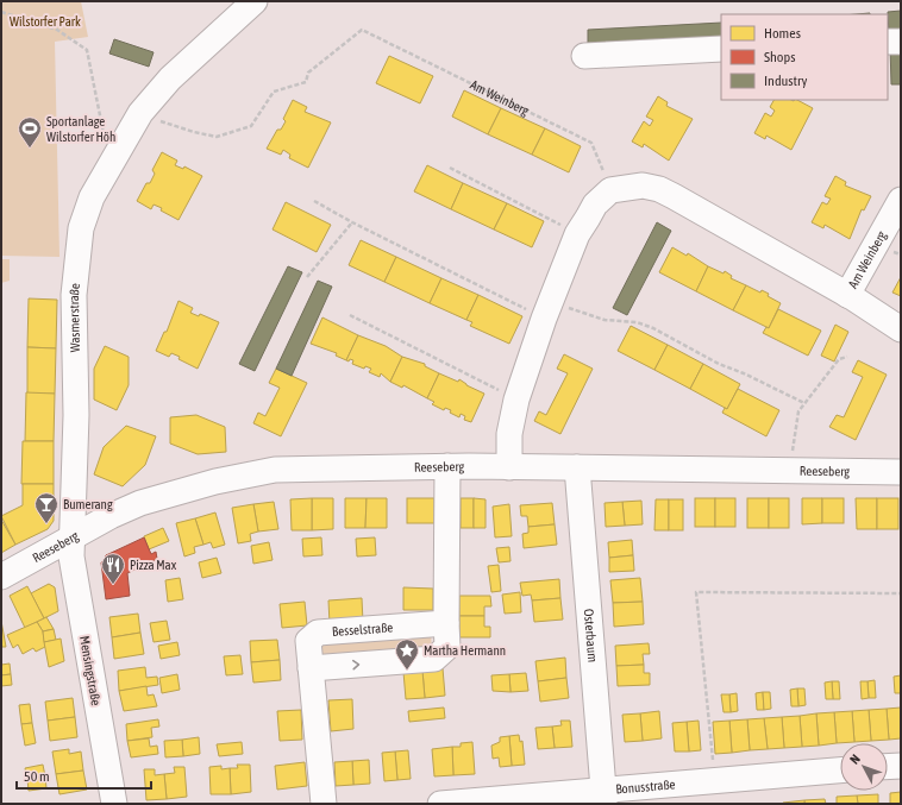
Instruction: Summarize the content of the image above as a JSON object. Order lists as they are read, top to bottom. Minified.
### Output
{"streets":{"street":["Am Weinberg","Wasmerstraße","Reeseberg","Besselstraße","Osterbaum","Mensingstraße","Bonusstraße"]},"crossings":[["Am Weinberg","Wasmerstraße"],["Wasmerstraße","Reeseberg"],["Wasmerstraße","Mensingstraße"],["Reeseberg","Osterbaum"],["Reeseberg","Mensingstraße"],["Osterbaum","Bonusstraße"]],"parks":["Wilstorfer Park"],"places":{"sports":["Sportanlage Wilstorfer Höh"],"bar":["Bumerang"],"restaurant":["Pizza Max"],"place":["Martha Hermann"]},"legend":["Homes","Shops","Industry"],"scale_bar":"50 m","north":"top left"}
